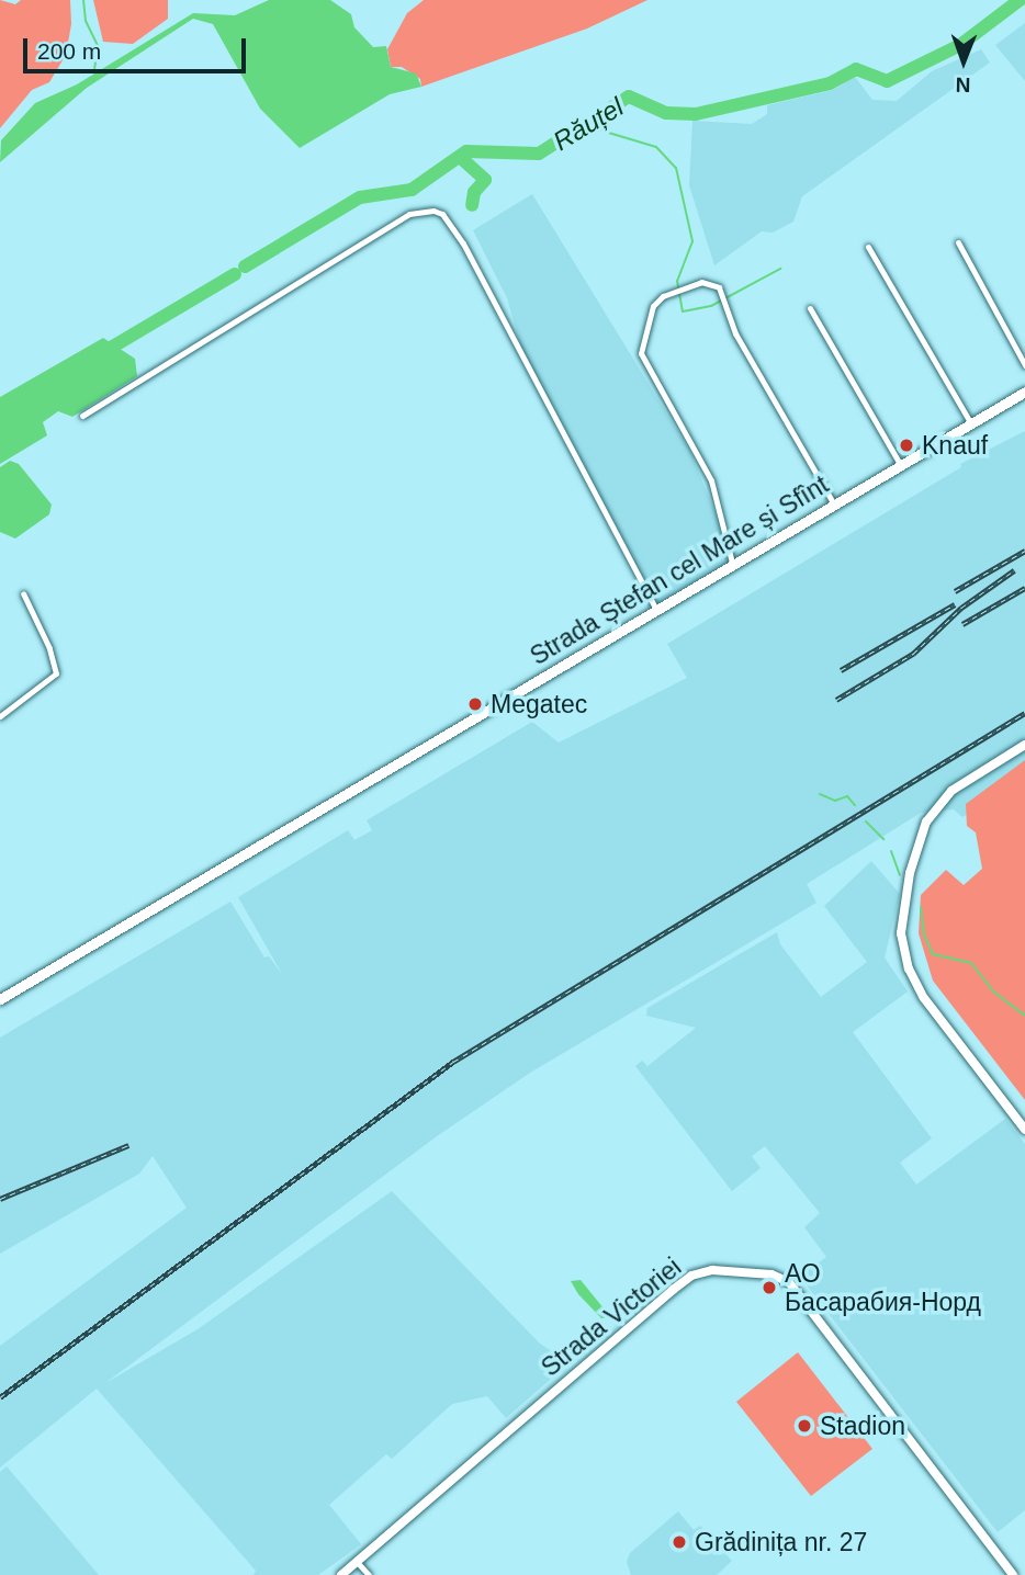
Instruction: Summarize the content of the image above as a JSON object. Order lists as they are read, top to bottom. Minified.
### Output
{"streets":{"main road":["Strada Ștefan cel Mare și Sfînt"],"street":["Strada Victoriei"]},"water":["Răuțel"],"places":["Knauf","Megatec","АО Басарабия-Норд","Stadion","Grădinița nr. 27"],"scale_bar":"200 m","north":"bottom"}
